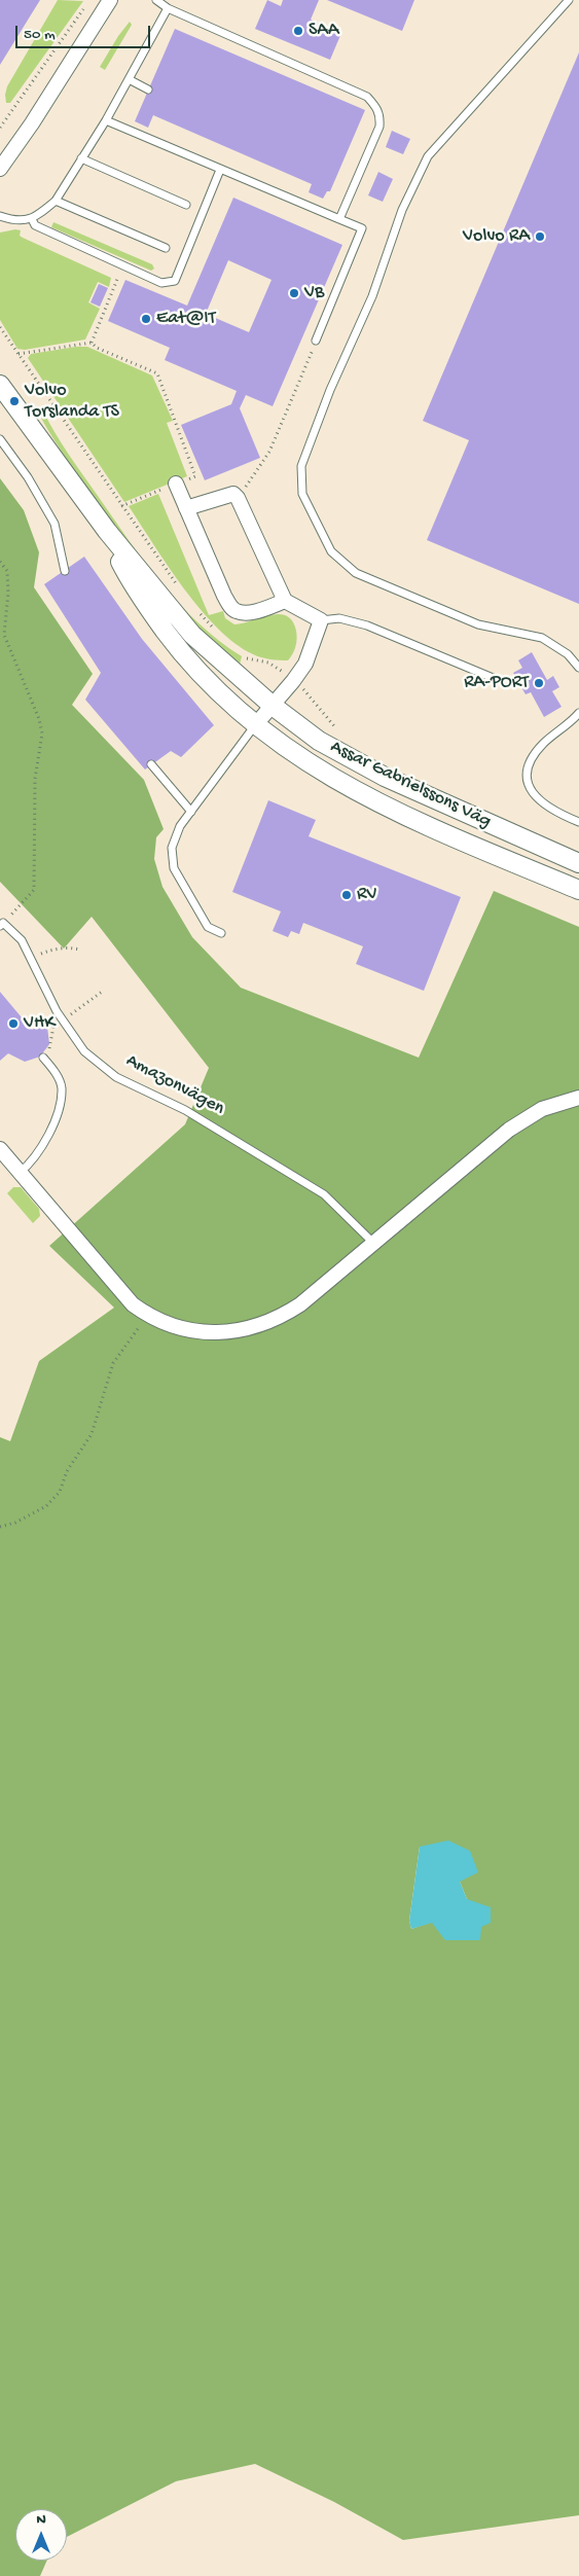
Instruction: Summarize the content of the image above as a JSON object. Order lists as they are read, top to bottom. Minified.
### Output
{"streets":{"street":["Assar Gabrielssons Väg"],"lane":["Amazonvägen"]},"places":["SAA","Volvo RA","VB","Eat@IT","Volvo Torslanda TS","RA-PORT","RV","VHK"],"scale_bar":"50 m","north":"top"}
